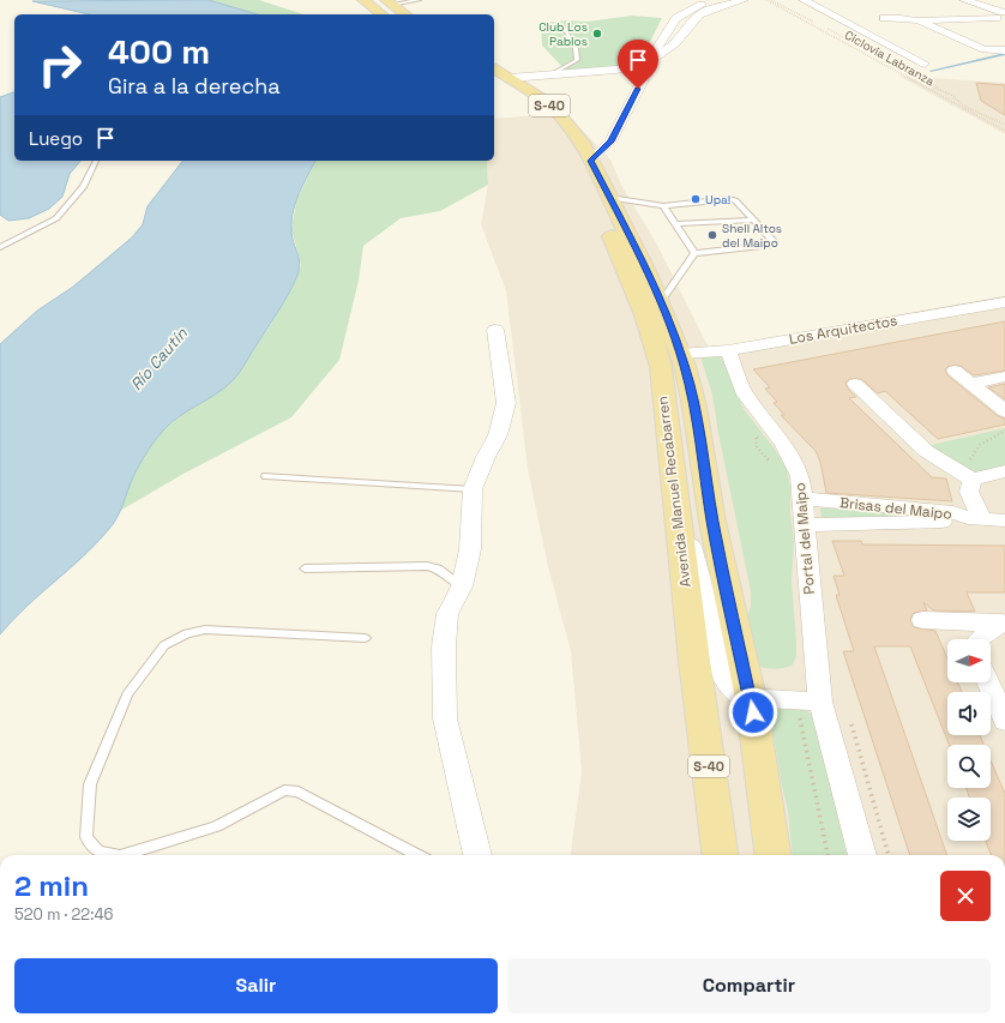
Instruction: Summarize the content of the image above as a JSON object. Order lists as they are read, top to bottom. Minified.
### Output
{"streets":{"main road":["S-40","Avenida Manuel Recabarren"],"street":["Los Arquitectos","Brisas del Maipo","Portal del Maipo"],"path":["Ciclovia Labranza"]},"crossings":[["S-40","Avenida Manuel Recabarren"],["Los Arquitectos","Avenida Manuel Recabarren"],["Los Arquitectos","Portal del Maipo"],["Brisas del Maipo","Portal del Maipo"]],"water":["Río Cautín"],"places":["Club Los Pablos","Upa!","Shell Altos del Maipo"],"north":"right","page":{"turn":["400 m","Gira a la derecha"],"then":"Luego","heading":["2 min","520 m · 22:46"],"buttons":["Salir","Compartir"]}}
